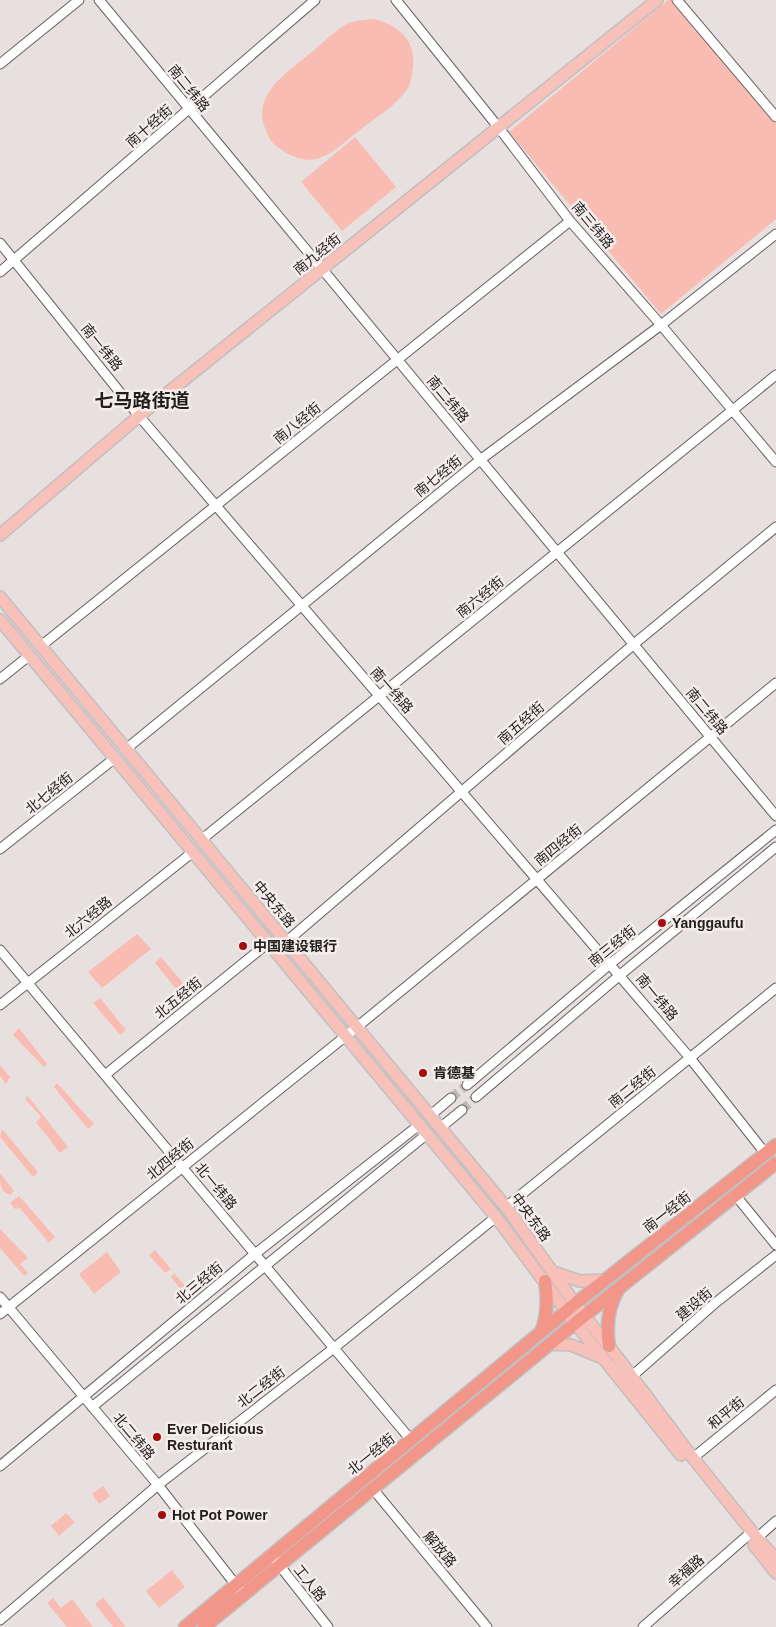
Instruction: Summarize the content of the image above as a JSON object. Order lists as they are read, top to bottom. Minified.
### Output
{"streets":{"highway":["南一经街","北一经街"],"main road":["南九经街","中央东路"],"street":["南二纬路","南十经街","南三纬路","南一纬路","南八经街","南七经街","南六经街","南五经街","北七经街","南四经街","北六经路","南三经街","北五经街","南二经街","北四经街","北一纬路","北三经街","建设街","北二经街","和平街","北二纬路","解放路","幸福路","工人路"]},"crossings":[["南二纬路","南十经街"],["南二纬路","南九经街"],["南二纬路","南八经街"],["南二纬路","南七经街"],["南二纬路","南六经街"],["南二纬路","南五经街"],["南二纬路","南四经街"],["南十经街","南一纬路"],["南三纬路","南九经街"],["南三纬路","南八经街"],["南三纬路","南七经街"],["南三纬路","南六经街"],["南九经街","南一纬路"],["南一纬路","南八经街"],["南一纬路","南七经街"],["南一纬路","南六经街"],["南一纬路","南五经街"],["南一纬路","南四经街"],["南一纬路","南三经街"],["南一纬路","南二经街"],["南一纬路","南一经街"],["南八经街","中央东路"],["南七经街","中央东路"],["南六经街","中央东路"],["南五经街","中央东路"],["北七经街","中央东路"],["南四经街","中央东路"],["南四经街","北四经街"],["中央东路","北六经路"],["中央东路","北五经街"],["中央东路","南二经街"],["中央东路","北四经街"],["中央东路","南一经街"],["中央东路","北三经街"],["中央东路","北二经街"],["中央东路","北一经街"],["北六经路","北一纬路"],["北五经街","北一纬路"],["北四经街","北一纬路"],["北四经街","北二纬路"],["北一纬路","北三经街"],["北一纬路","北二经街"],["北一纬路","北一经街"],["南一经街","北一经街"],["北三经街","北二纬路"],["北二经街","北二纬路"],["北二纬路","北一经街"],["北一经街","解放路"],["北一经街","工人路"]],"districts":["七马路街道"],"places":["Yanggaufu","中国建设银行","肯德基","Ever Delicious Resturant","Hot Pot Power"]}
